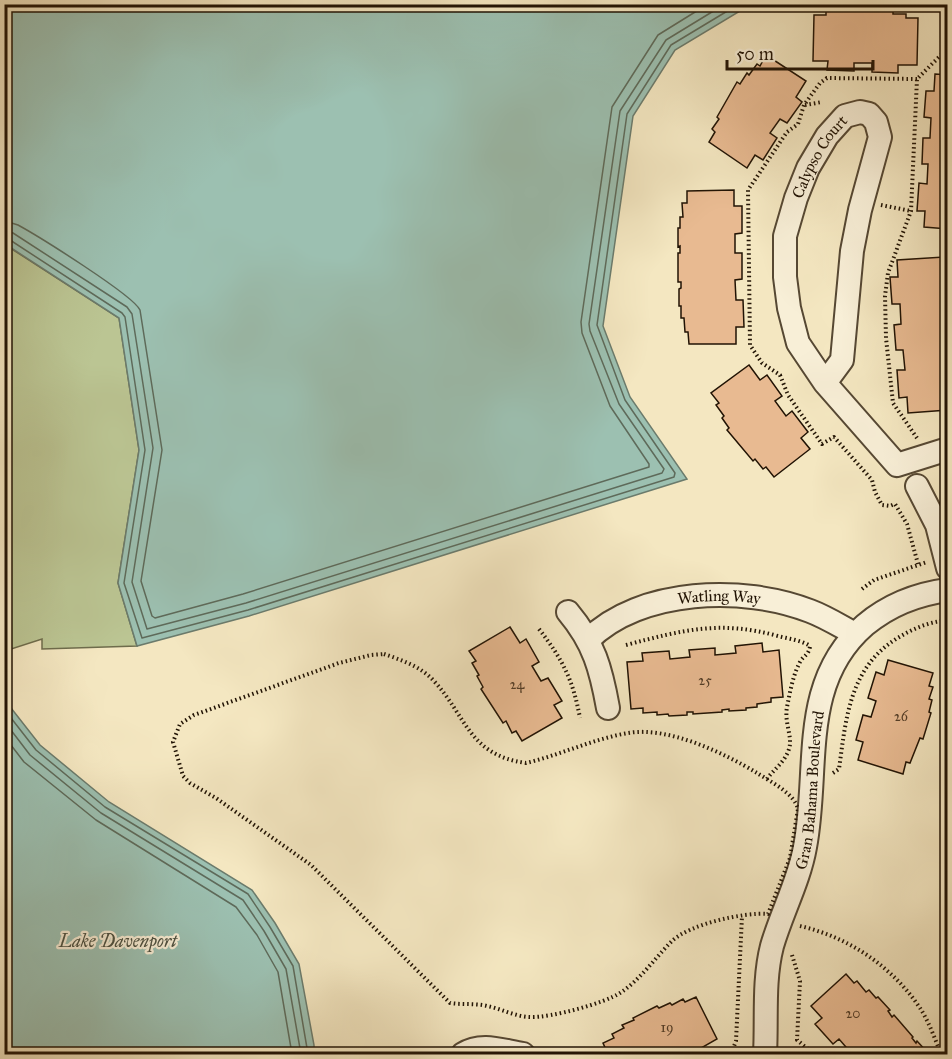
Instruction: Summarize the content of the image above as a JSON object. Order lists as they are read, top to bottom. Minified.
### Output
{"streets":{"street":["Calypso Court","Watling Way","Gran Bahama Boulevard"]},"crossings":[["Watling Way","Gran Bahama Boulevard"]],"water":["Lake Davenport"],"house_numbers":["25","24","26","20","19"],"scale_bar":"50 m"}
